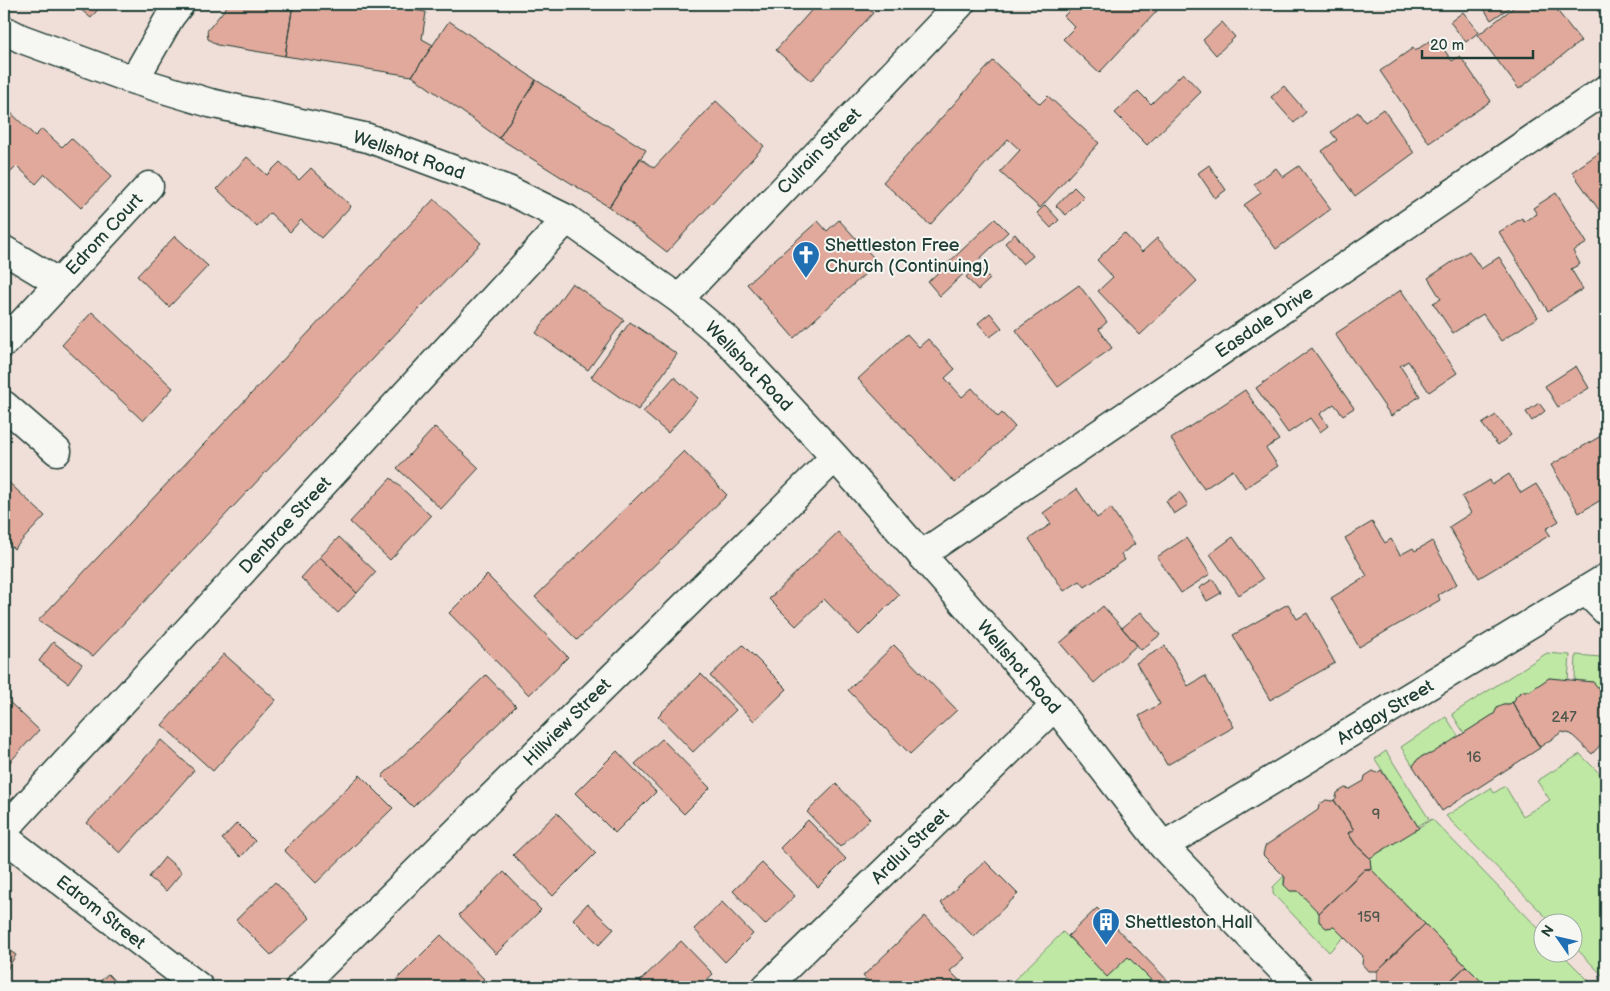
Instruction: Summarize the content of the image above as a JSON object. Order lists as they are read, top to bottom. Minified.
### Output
{"streets":{"street":["Culrain Street","Wellshot Road","Edrom Court","Easdale Drive","Denbrae Street","Ardgay Street","Hillview Street","Ardlui Street","Edrom Street"]},"crossings":[["Culrain Street","Wellshot Road"],["Wellshot Road","Easdale Drive"],["Wellshot Road","Denbrae Street"],["Wellshot Road","Ardgay Street"],["Wellshot Road","Hillview Street"],["Wellshot Road","Ardlui Street"]],"places":{"church":["Shettleston Free Church (Continuing)"],"building":["Shettleston Hall"]},"house_numbers":["247","16","9","159"],"scale_bar":"20 m","north":"top left"}
